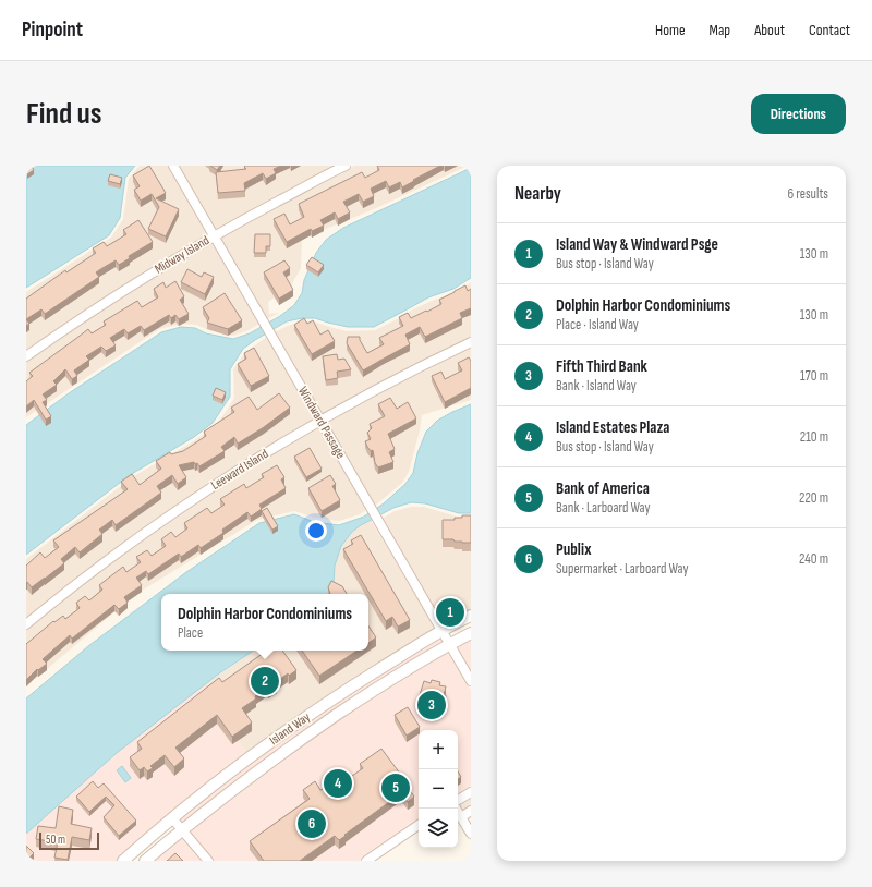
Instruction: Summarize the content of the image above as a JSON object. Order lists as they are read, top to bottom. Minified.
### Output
{"streets":{"street":["Midway Island","Windward Passage","Leeward Island","Island Way"]},"crossings":[["Midway Island","Windward Passage"],["Windward Passage","Leeward Island"],["Windward Passage","Island Way"]],"scale_bar":"50 m","page":{"header":"Pinpoint","nav":["Home","Map","About","Contact"],"buttons":"Directions","title":"Find us","heading":["Nearby","6 results"],"list":[{"mark":"1","name":"Island Way & Windward Psge","note":"Bus stop · Island Way","value":"130 m"},{"mark":"2","name":"Dolphin Harbor Condominiums","note":"Place · Island Way","value":"130 m"},{"mark":"3","name":"Fifth Third Bank","note":"Bank · Island Way","value":"170 m"},{"mark":"4","name":"Island Estates Plaza","note":"Bus stop · Island Way","value":"210 m"},{"mark":"5","name":"Bank of America","note":"Bank · Larboard Way","value":"220 m"},{"mark":"6","name":"Publix","note":"Supermarket · Larboard Way","value":"240 m"}],"popup":["Dolphin Harbor Condominiums","Place"],"pins":["1","2","3","4","5","6"],"map_buttons":["+","−"],"scale":"50 m"}}
